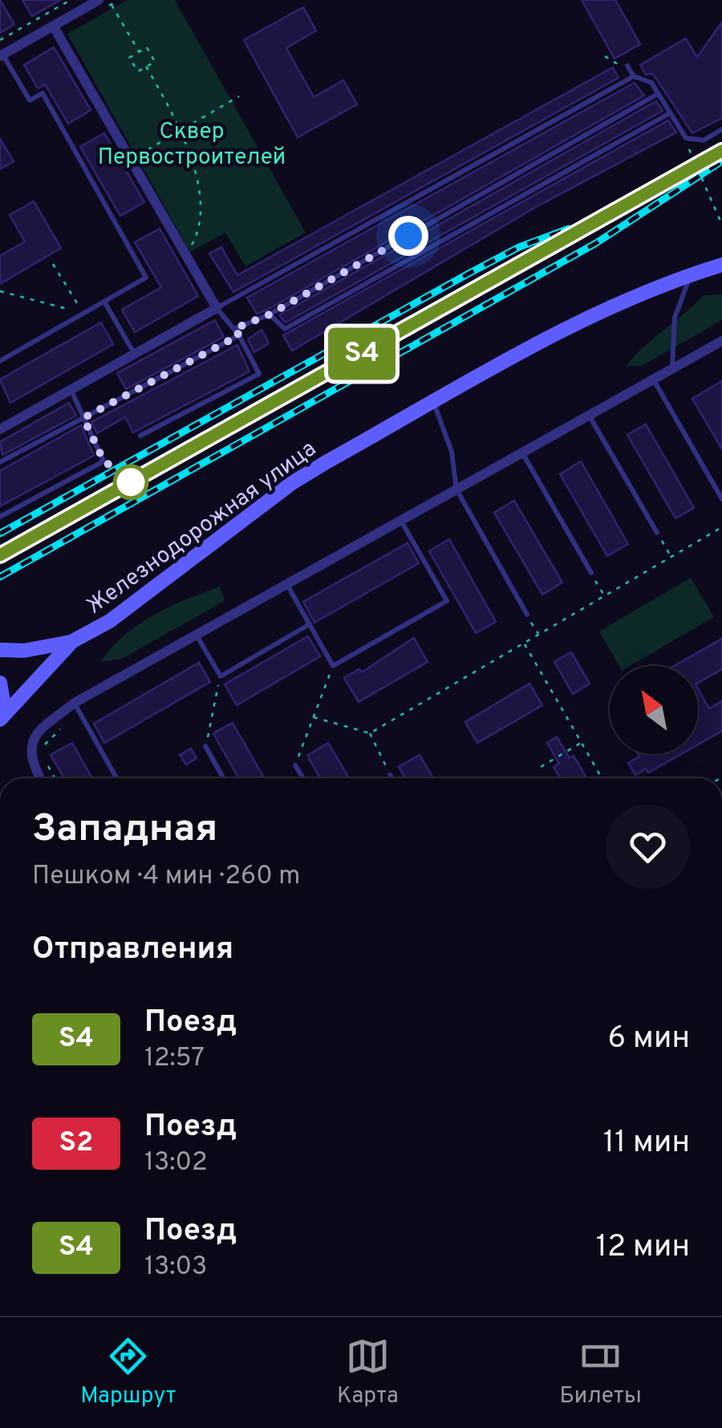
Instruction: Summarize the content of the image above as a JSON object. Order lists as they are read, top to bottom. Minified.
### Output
{"streets":{"main road":["Железнодорожная улица"]},"parks":["Сквер Первостроителей"],"north":"top left","page":{"on_map":"S4","heading":[["Западная","Пешком · 4 мин · 260 m"],"Отправления"],"list":[{"mark":"S4","name":"Поезд","note":"12:57","value":"6 мин"},{"mark":"S2","name":"Поезд","note":"13:02","value":"11 мин"},{"mark":"S4","name":"Поезд","note":"13:03","value":"12 мин"}],"tabs":["Маршрут","Карта","Билеты"]}}
